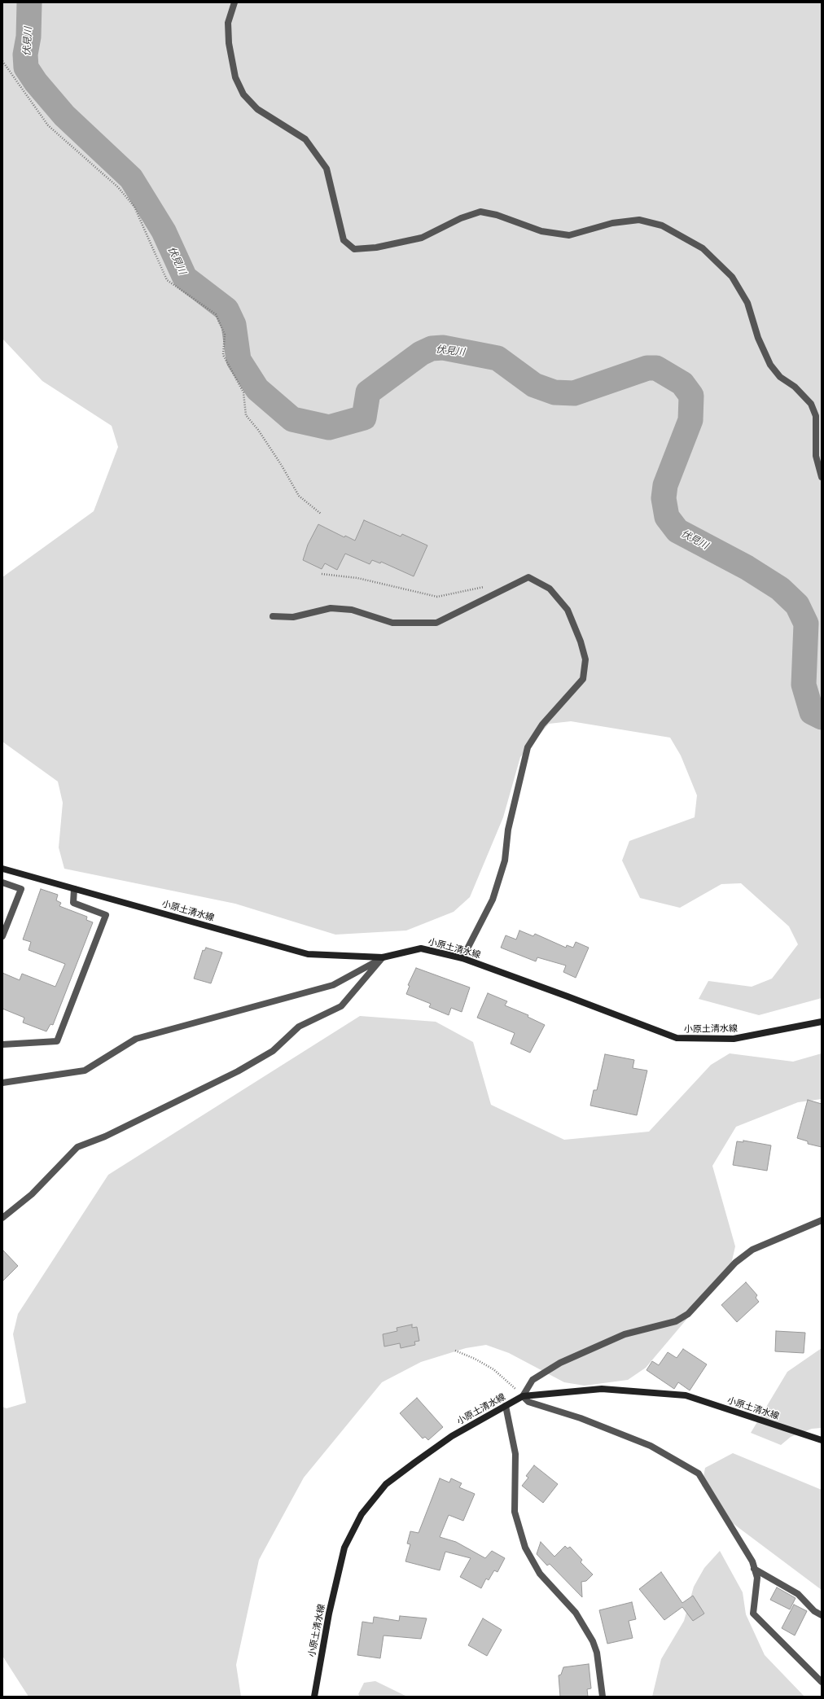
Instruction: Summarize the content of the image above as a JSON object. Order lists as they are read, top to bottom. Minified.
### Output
{"streets":{"main road":["小原土清水線"]},"water":["伏見川"]}
